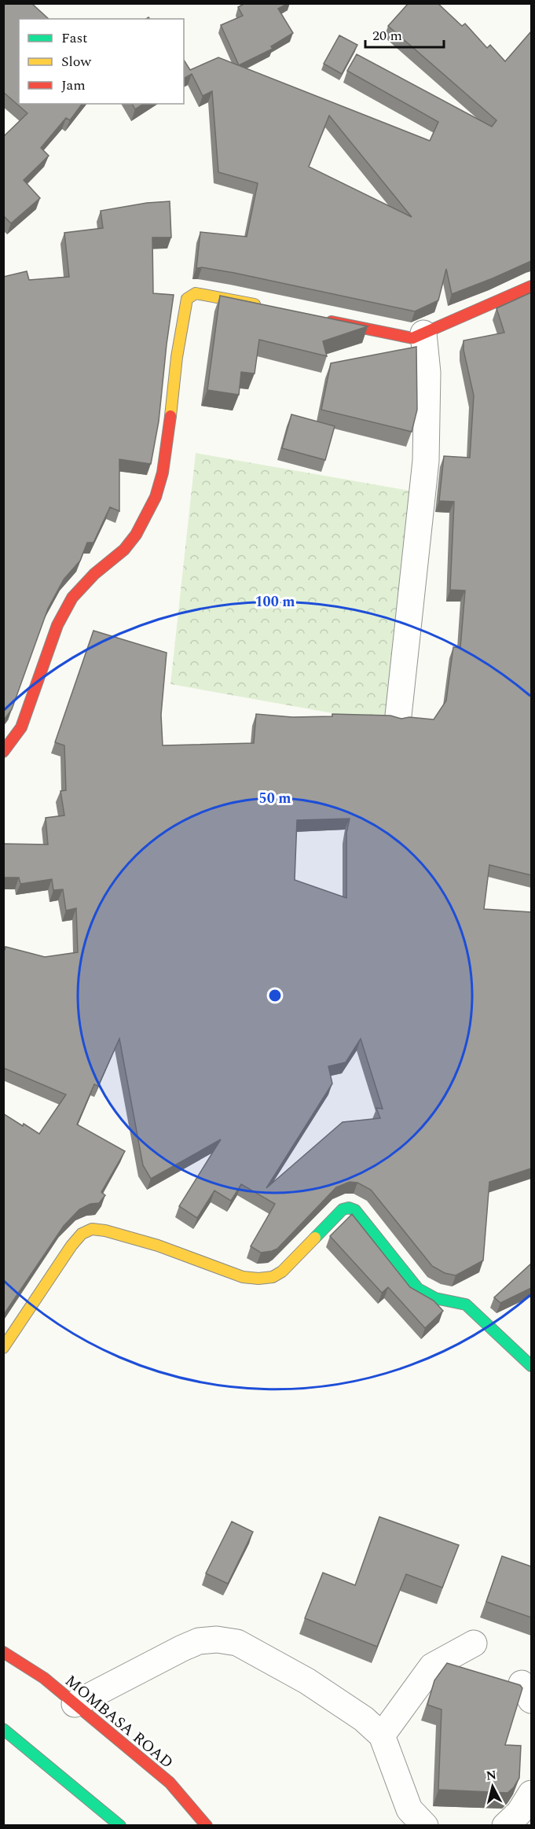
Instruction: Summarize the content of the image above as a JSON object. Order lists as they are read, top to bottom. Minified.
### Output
{"streets":{"main road":["MOMBASA ROAD"]},"legend":["Fast","Slow","Jam"],"scale_bar":"20 m","north":"top","rings":["100 m","50 m"]}
